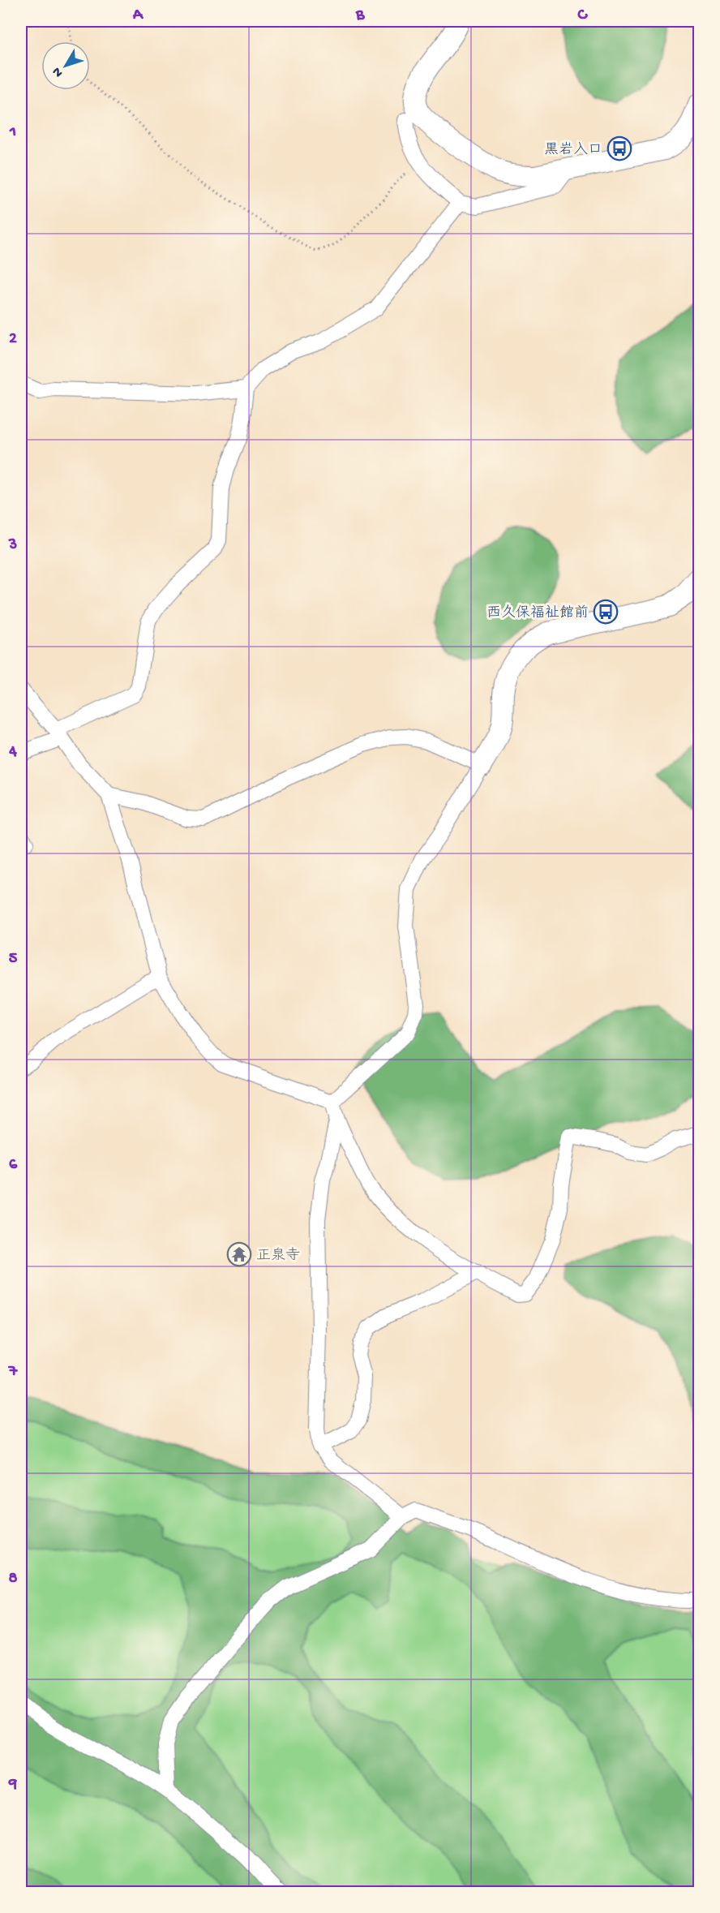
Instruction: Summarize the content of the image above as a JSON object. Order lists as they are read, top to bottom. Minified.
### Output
{"places":{"bus stop":["黒岩入口","西久保福祉館前"],"temple":["正泉寺"]},"north":"bottom left","grid":{"columns":["A","B","C"],"rows":["1","2","3","4","5","6","7","8","9"]}}
